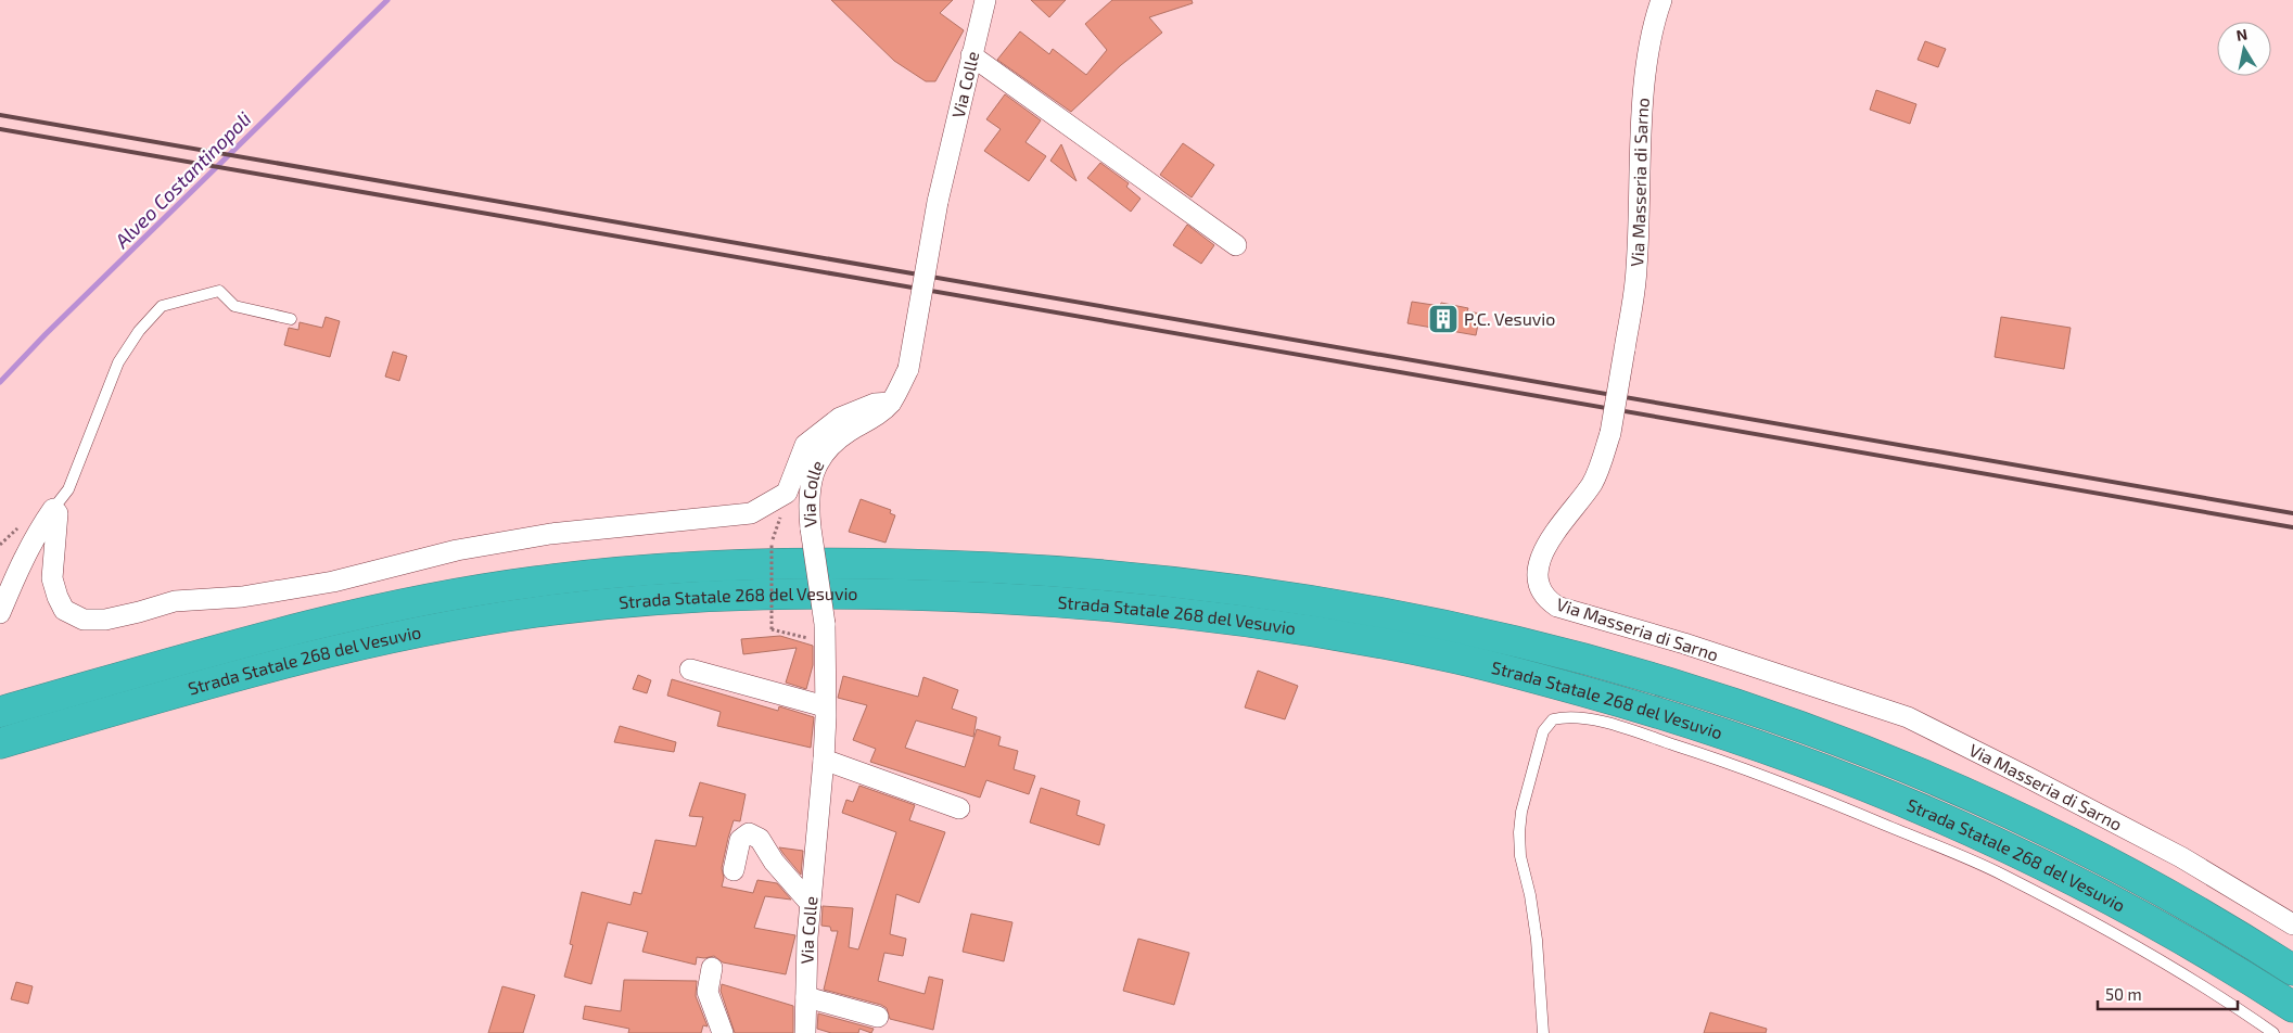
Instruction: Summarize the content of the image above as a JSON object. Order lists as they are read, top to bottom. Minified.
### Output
{"streets":{"highway":["Strada Statale 268 del Vesuvio"],"street":["Via Colle","Via Masseria di Sarno"]},"water":["Alveo Costantinopoli"],"places":{"building":["P.C. Vesuvio"]},"scale_bar":"50 m","north":"top"}
